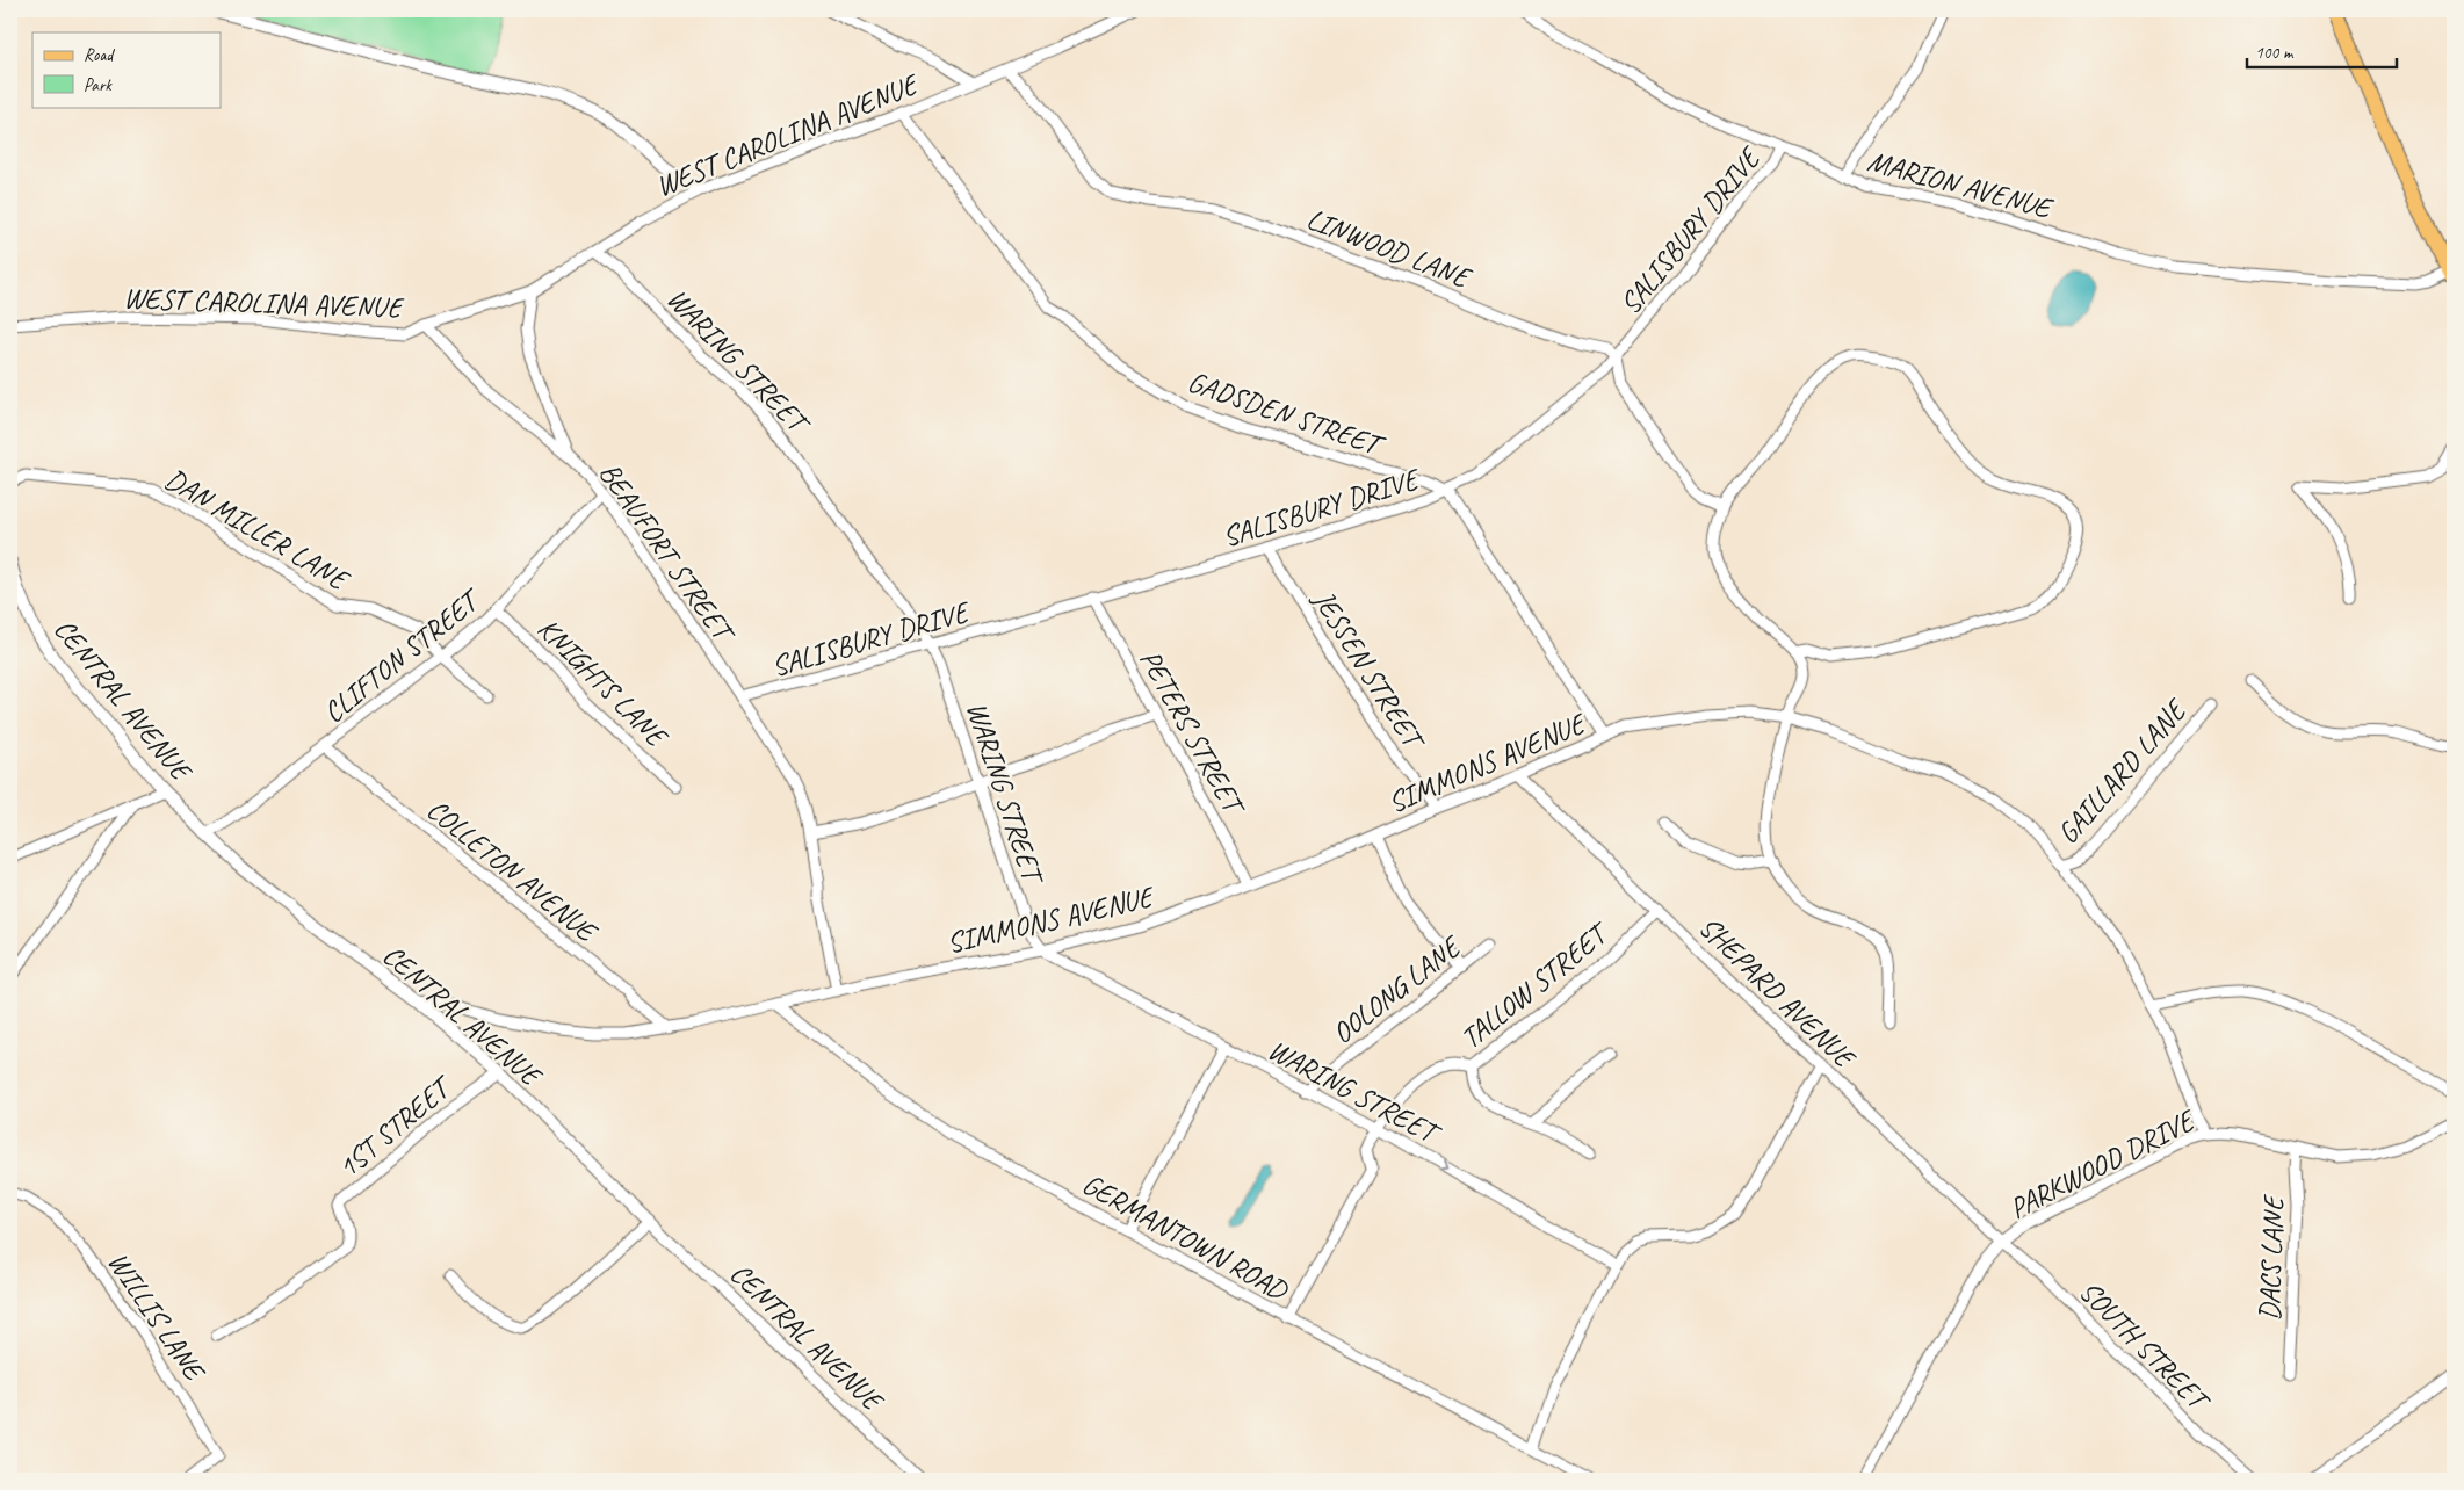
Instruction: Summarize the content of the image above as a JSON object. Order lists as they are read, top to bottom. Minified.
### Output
{"streets":{"street":["WEST CAROLINA AVENUE","MARION AVENUE","SALISBURY DRIVE","LINWOOD LANE","WARING STREET","GADSDEN STREET","DAN MILLER LANE","BEAUFORT STREET","CLIFTON STREET","JESSEN STREET","KNIGHTS LANE","CENTRAL AVENUE","PETERS STREET","SIMMONS AVENUE","GAILLARD LANE","COLLETON AVENUE","TALLOW STREET","OOLONG LANE","SHEPARD AVENUE","1ST STREET","PARKWOOD DRIVE","GERMANTOWN ROAD","DACS LANE","WILLIS LANE","SOUTH STREET"]},"crossings":[["WEST CAROLINA AVENUE","LINWOOD LANE"],["WEST CAROLINA AVENUE","WARING STREET"],["WEST CAROLINA AVENUE","GADSDEN STREET"],["WEST CAROLINA AVENUE","BEAUFORT STREET"],["MARION AVENUE","SALISBURY DRIVE"],["SALISBURY DRIVE","LINWOOD LANE"],["SALISBURY DRIVE","WARING STREET"],["SALISBURY DRIVE","GADSDEN STREET"],["SALISBURY DRIVE","BEAUFORT STREET"],["SALISBURY DRIVE","JESSEN STREET"],["SALISBURY DRIVE","PETERS STREET"],["WARING STREET","SIMMONS AVENUE"],["WARING STREET","TALLOW STREET"],["WARING STREET","OOLONG LANE"],["DAN MILLER LANE","CLIFTON STREET"],["BEAUFORT STREET","CLIFTON STREET"],["BEAUFORT STREET","SIMMONS AVENUE"],["CLIFTON STREET","KNIGHTS LANE"],["CLIFTON STREET","CENTRAL AVENUE"],["CLIFTON STREET","COLLETON AVENUE"],["JESSEN STREET","SIMMONS AVENUE"],["CENTRAL AVENUE","SIMMONS AVENUE"],["CENTRAL AVENUE","1ST STREET"],["PETERS STREET","SIMMONS AVENUE"],["SIMMONS AVENUE","GAILLARD LANE"],["SIMMONS AVENUE","COLLETON AVENUE"],["SIMMONS AVENUE","SHEPARD AVENUE"],["SIMMONS AVENUE","PARKWOOD DRIVE"],["SIMMONS AVENUE","GERMANTOWN ROAD"],["TALLOW STREET","SHEPARD AVENUE"],["SHEPARD AVENUE","PARKWOOD DRIVE"],["SHEPARD AVENUE","SOUTH STREET"],["PARKWOOD DRIVE","DACS LANE"],["PARKWOOD DRIVE","SOUTH STREET"]],"legend":["Road","Park"],"scale_bar":"100 m"}
